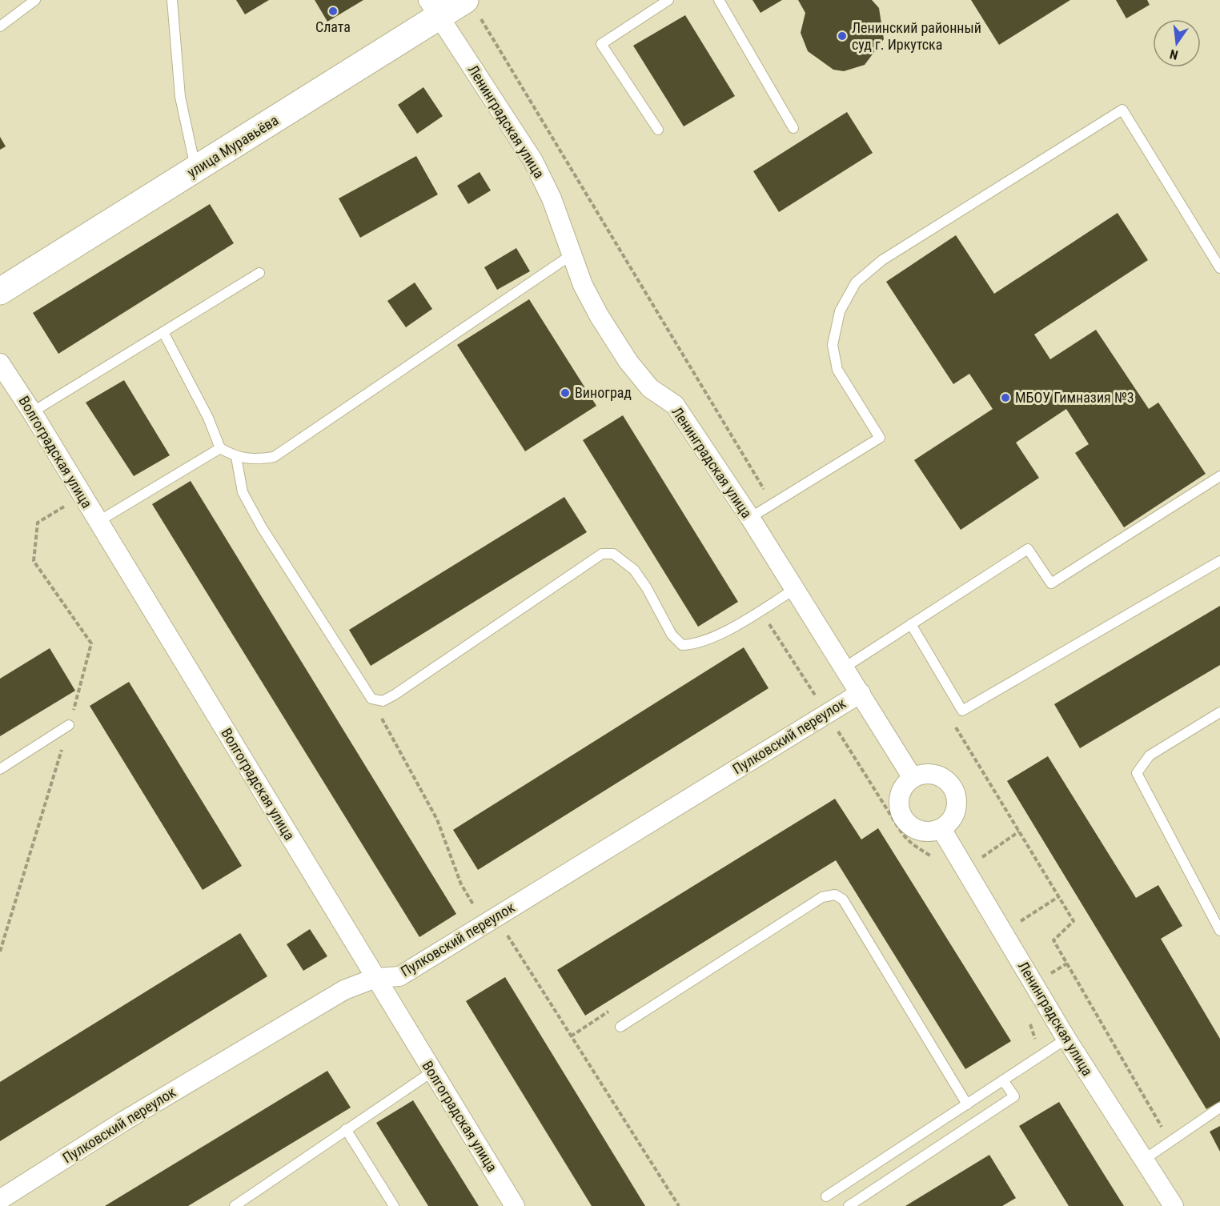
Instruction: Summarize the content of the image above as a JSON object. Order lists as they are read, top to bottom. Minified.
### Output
{"streets":{"street":["Ленинградская улица","улица Муравьёва","Волгоградская улица","Пулковский переулок"]},"crossings":[["Ленинградская улица","улица Муравьёва"],["Ленинградская улица","Пулковский переулок"],["Волгоградская улица","Пулковский переулок"]],"places":["Слата","Ленинский районный суд г. Иркутска","Виноград","МБОУ Гимназия №3"],"north":"bottom"}
